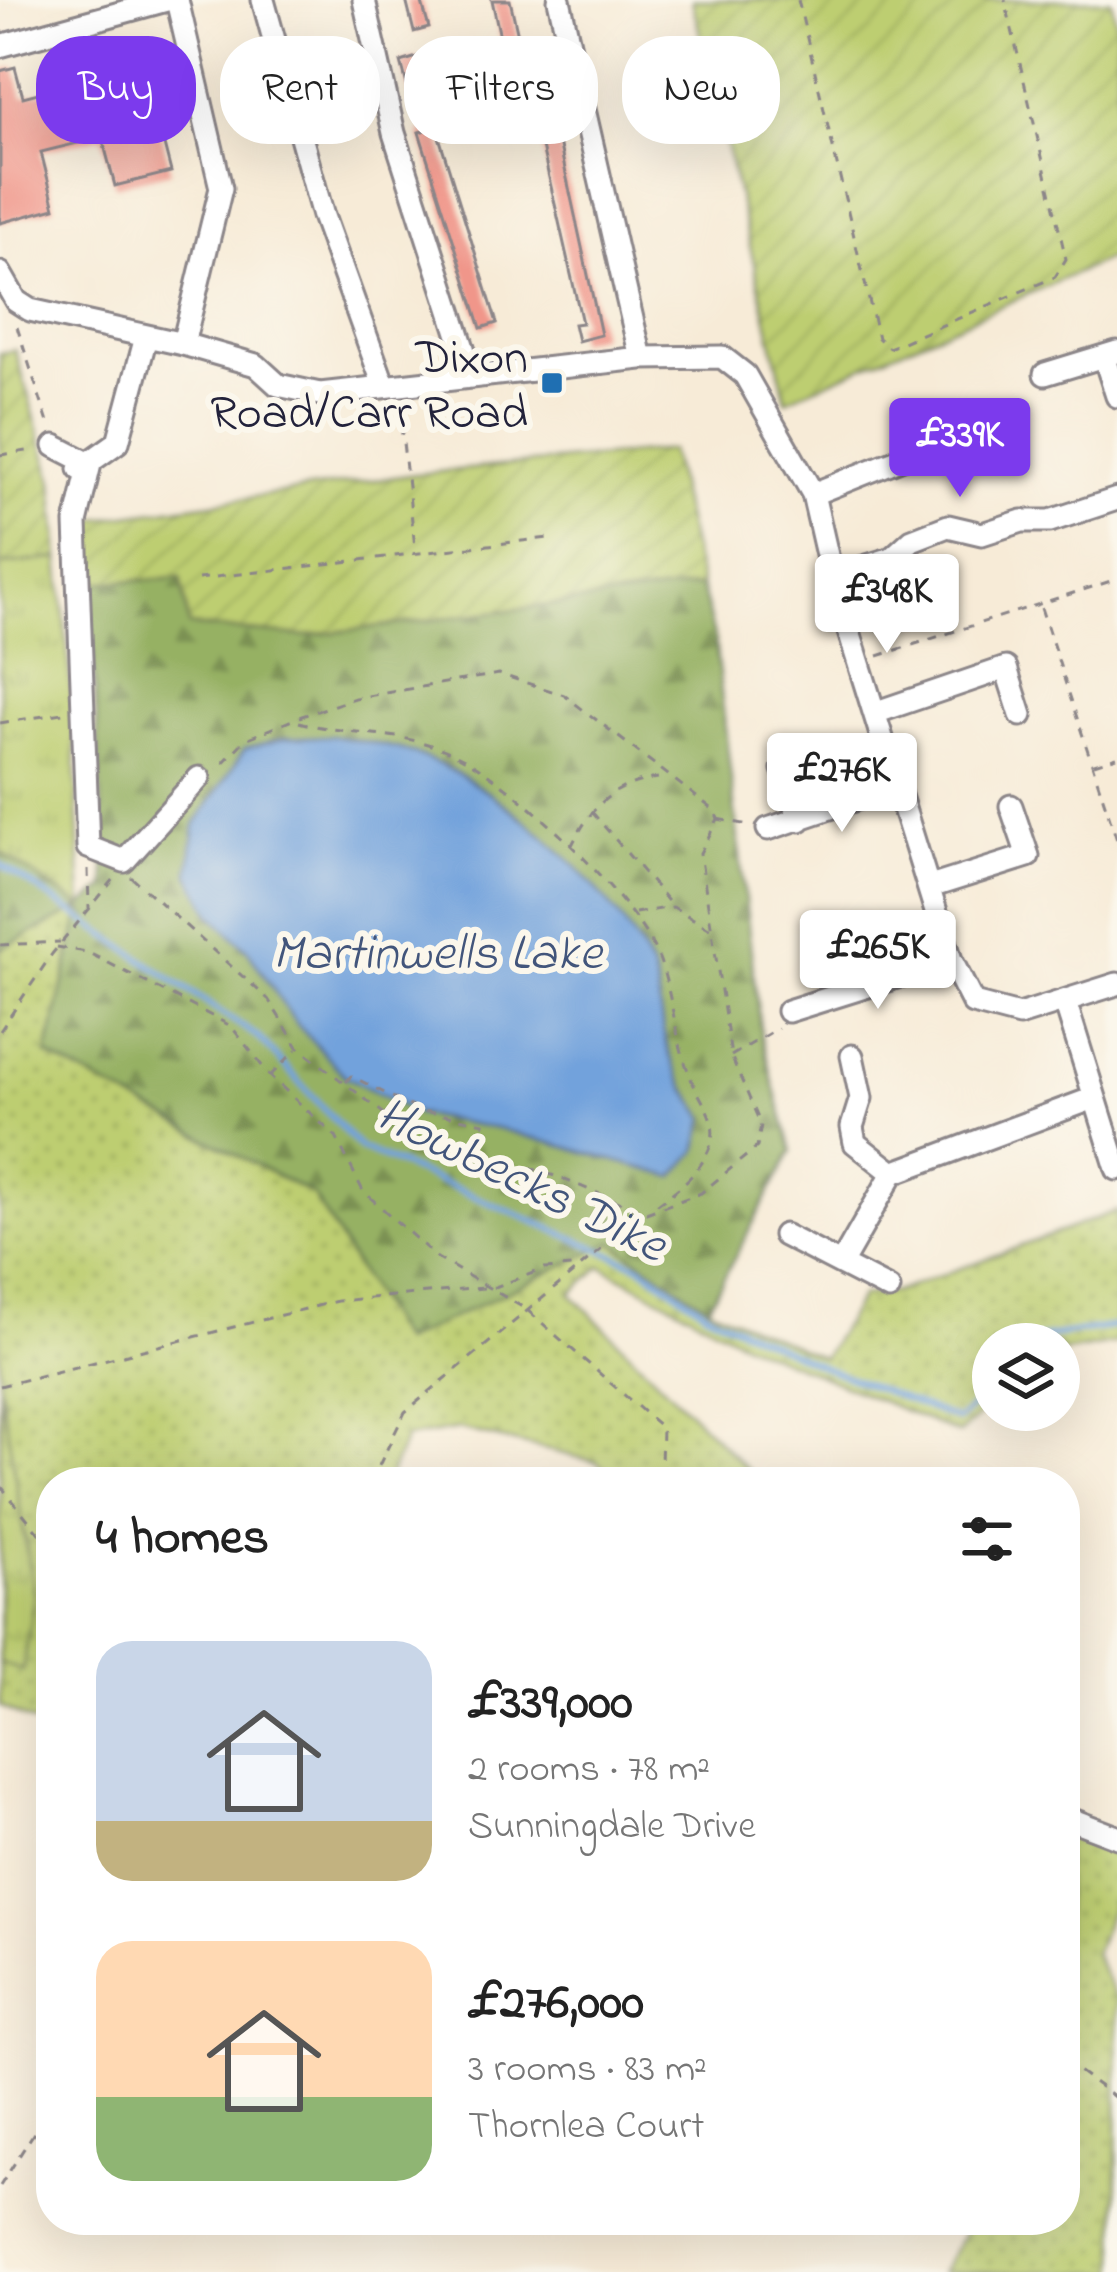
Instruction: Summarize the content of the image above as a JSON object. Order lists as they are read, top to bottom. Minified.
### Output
{"water":["Martinwells Lake","Howbecks Dike"],"places":{"transit":["Dixon Road/Carr Road"]},"page":{"chip":["Buy","Rent","Filters","New"],"price":["£339K","£348K","£276K","£265K"],"heading":"4 homes","list":[{"name":"£339,000","note":"2 rooms · 78 m² · Sunningdale Drive"},{"name":"£276,000","note":"3 rooms · 83 m² · Thornlea Court"}]}}
